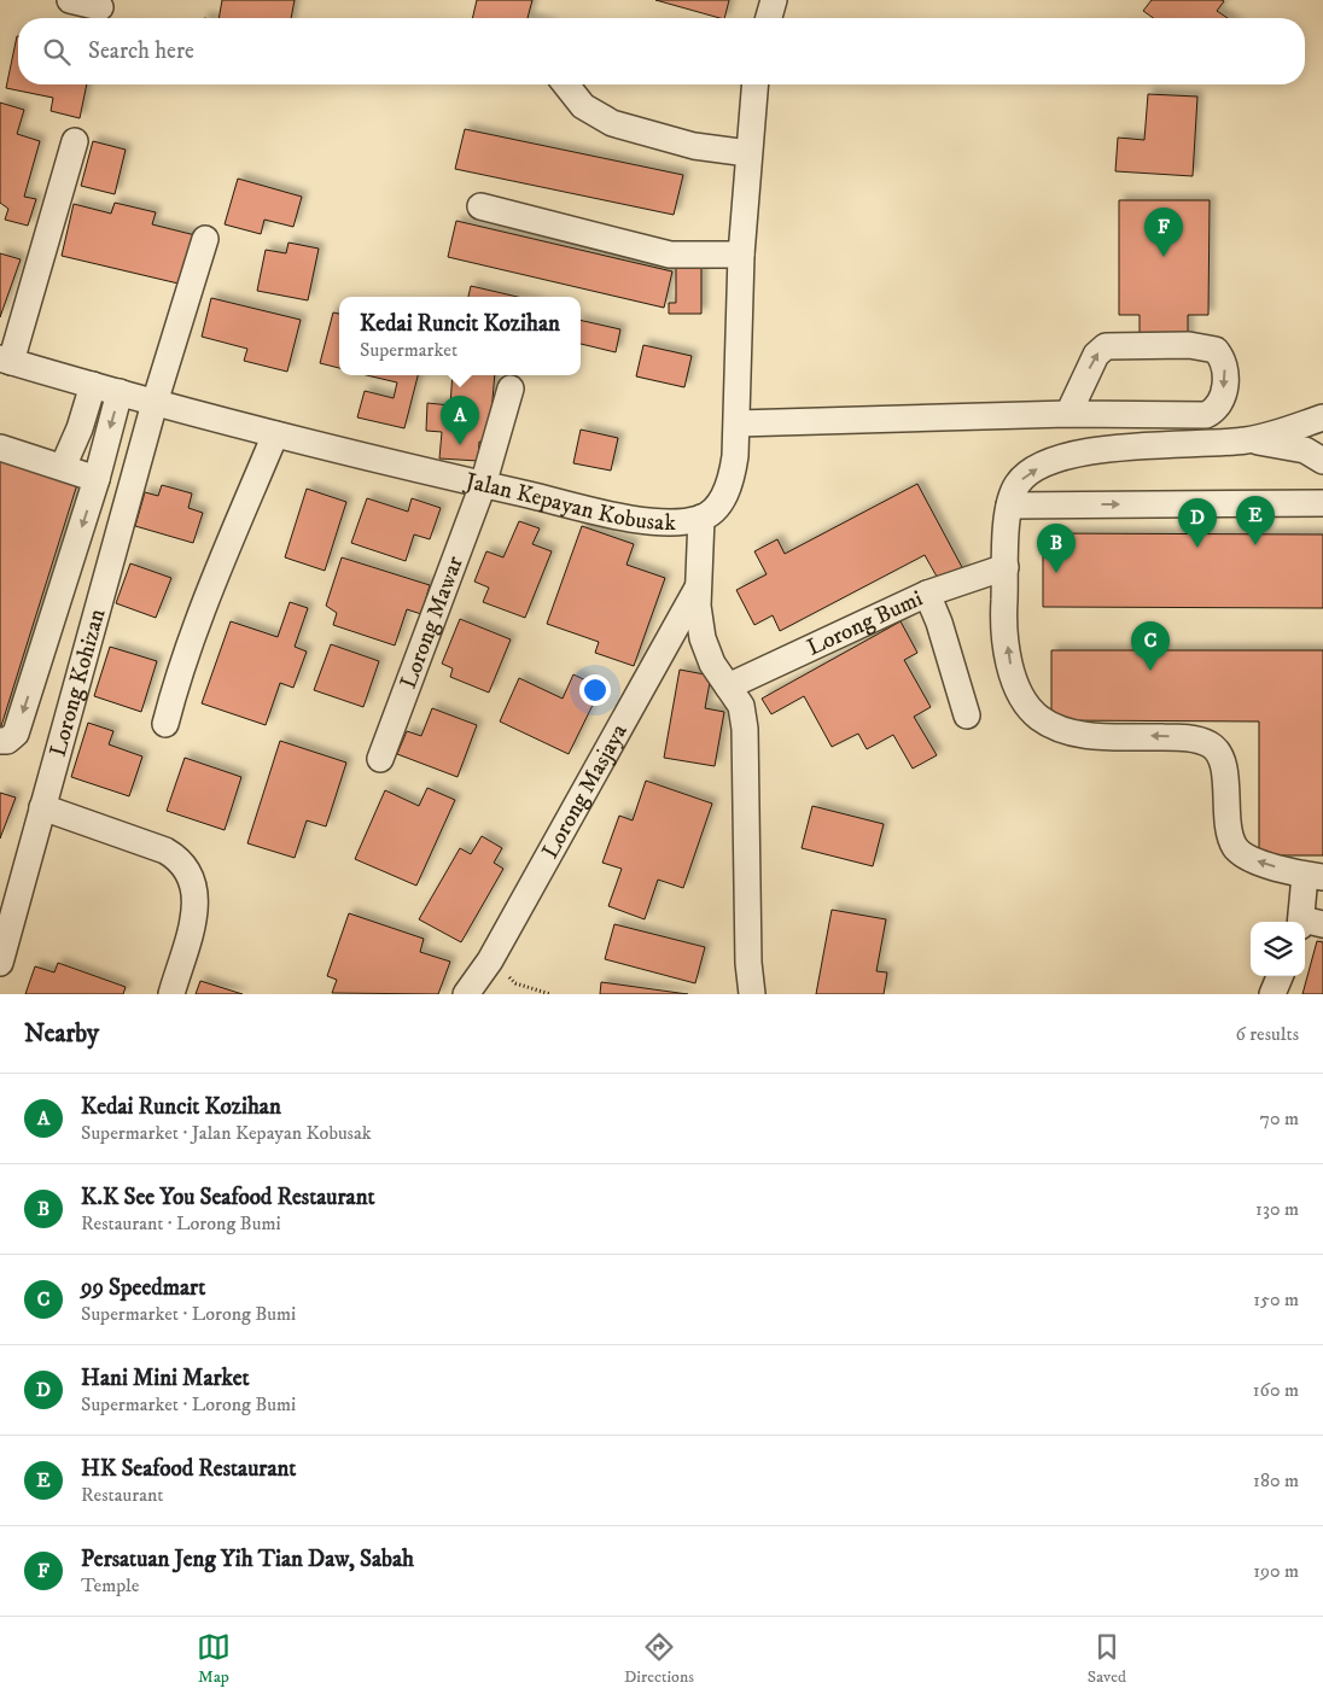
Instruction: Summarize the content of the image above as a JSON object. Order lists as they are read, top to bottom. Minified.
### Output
{"streets":{"street":["Jalan Kepayan Kobusak","Lorong Mawar","Lorong Bumi","Lorong Kohizan","Lorong Masjaya"]},"crossings":[["Jalan Kepayan Kobusak","Lorong Mawar"],["Jalan Kepayan Kobusak","Lorong Kohizan"],["Jalan Kepayan Kobusak","Lorong Masjaya"],["Lorong Bumi","Lorong Masjaya"]],"page":{"search":"Search here","pins":["F","A","E","D","B","C"],"popup":["Kedai Runcit Kozihan","Supermarket"],"heading":["Nearby","6 results"],"list":[{"mark":"A","name":"Kedai Runcit Kozihan","note":"Supermarket · Jalan Kepayan Kobusak","value":"70 m"},{"mark":"B","name":"K.K See You Seafood Restaurant","note":"Restaurant · Lorong Bumi","value":"130 m"},{"mark":"C","name":"99 Speedmart","note":"Supermarket · Lorong Bumi","value":"150 m"},{"mark":"D","name":"Hani Mini Market","note":"Supermarket · Lorong Bumi","value":"160 m"},{"mark":"E","name":"HK Seafood Restaurant","note":"Restaurant","value":"180 m"},{"mark":"F","name":"Persatuan Jeng Yih Tian Daw, Sabah","note":"Temple","value":"190 m"}],"nav":["Map","Directions","Saved"]}}
